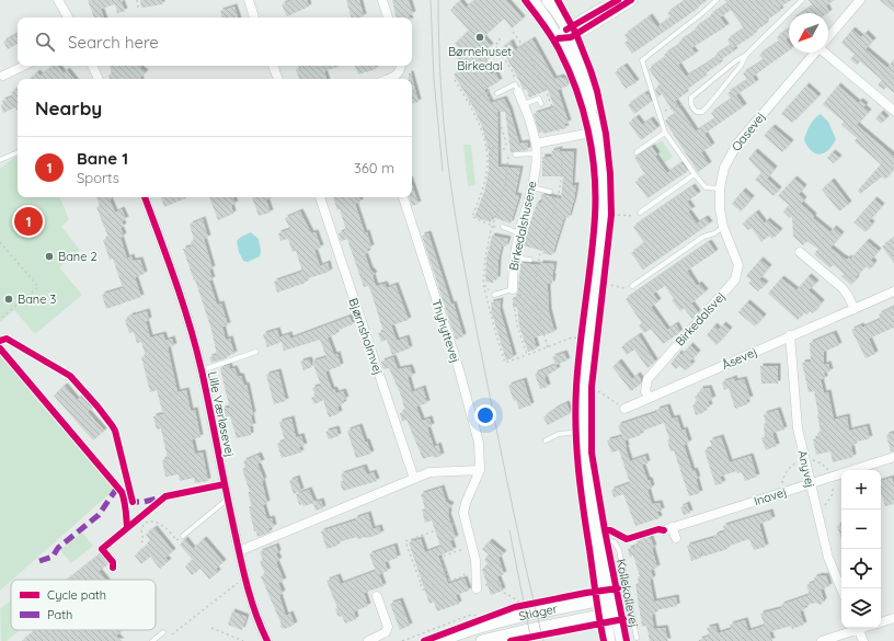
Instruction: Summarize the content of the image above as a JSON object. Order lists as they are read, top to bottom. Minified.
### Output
{"streets":{"street":["Oasevej","Birkedalshusene","Birkedalsvej","Thyhyttevej","Bjørnsholmvej","Åsevej","Lille Værløsevej","Anyvej","Inavej","Kollekollevej","Stiager"]},"crossings":[["Oasevej","Birkedalsvej"],["Birkedalsvej","Åsevej"],["Åsevej","Anyvej"],["Anyvej","Inavej"],["Kollekollevej","Stiager"]],"places":["Børnehuset Birkedal","Bane 2","Bane 3"],"legend":["Cycle path","Path"],"north":"bottom left","page":{"search":"Search here","heading":"Nearby","list":[{"mark":"1","name":"Bane 1","note":"Sports","value":"360 m"}],"pins":"1","map_buttons":["+","−"]}}
